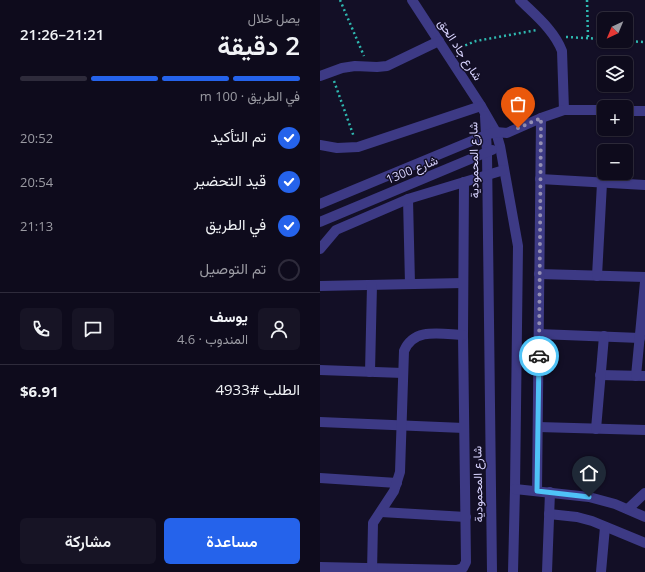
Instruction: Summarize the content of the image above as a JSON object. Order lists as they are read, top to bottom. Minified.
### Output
{"streets":{"street":["شارع جاد الحق","شارع المحمودية","شارع 1300"]},"crossings":[["شارع جاد الحق","شارع المحمودية"],["شارع المحمودية","شارع 1300"]],"north":"bottom left","page":{"heading":["2 دقيقة","يصل خلال","21:21–21:26"],"panel":["يوسف","المندوب · 4.6","الطلب #4933","$6.91"],"map_buttons":["+","−"],"bar":"في الطريق · 100 m","list":[["تم التأكيد","20:52"],["قيد التحضير","20:54"],["في الطريق","21:13"],"تم التوصيل"],"buttons":["مساعدة","مشاركة"]}}
